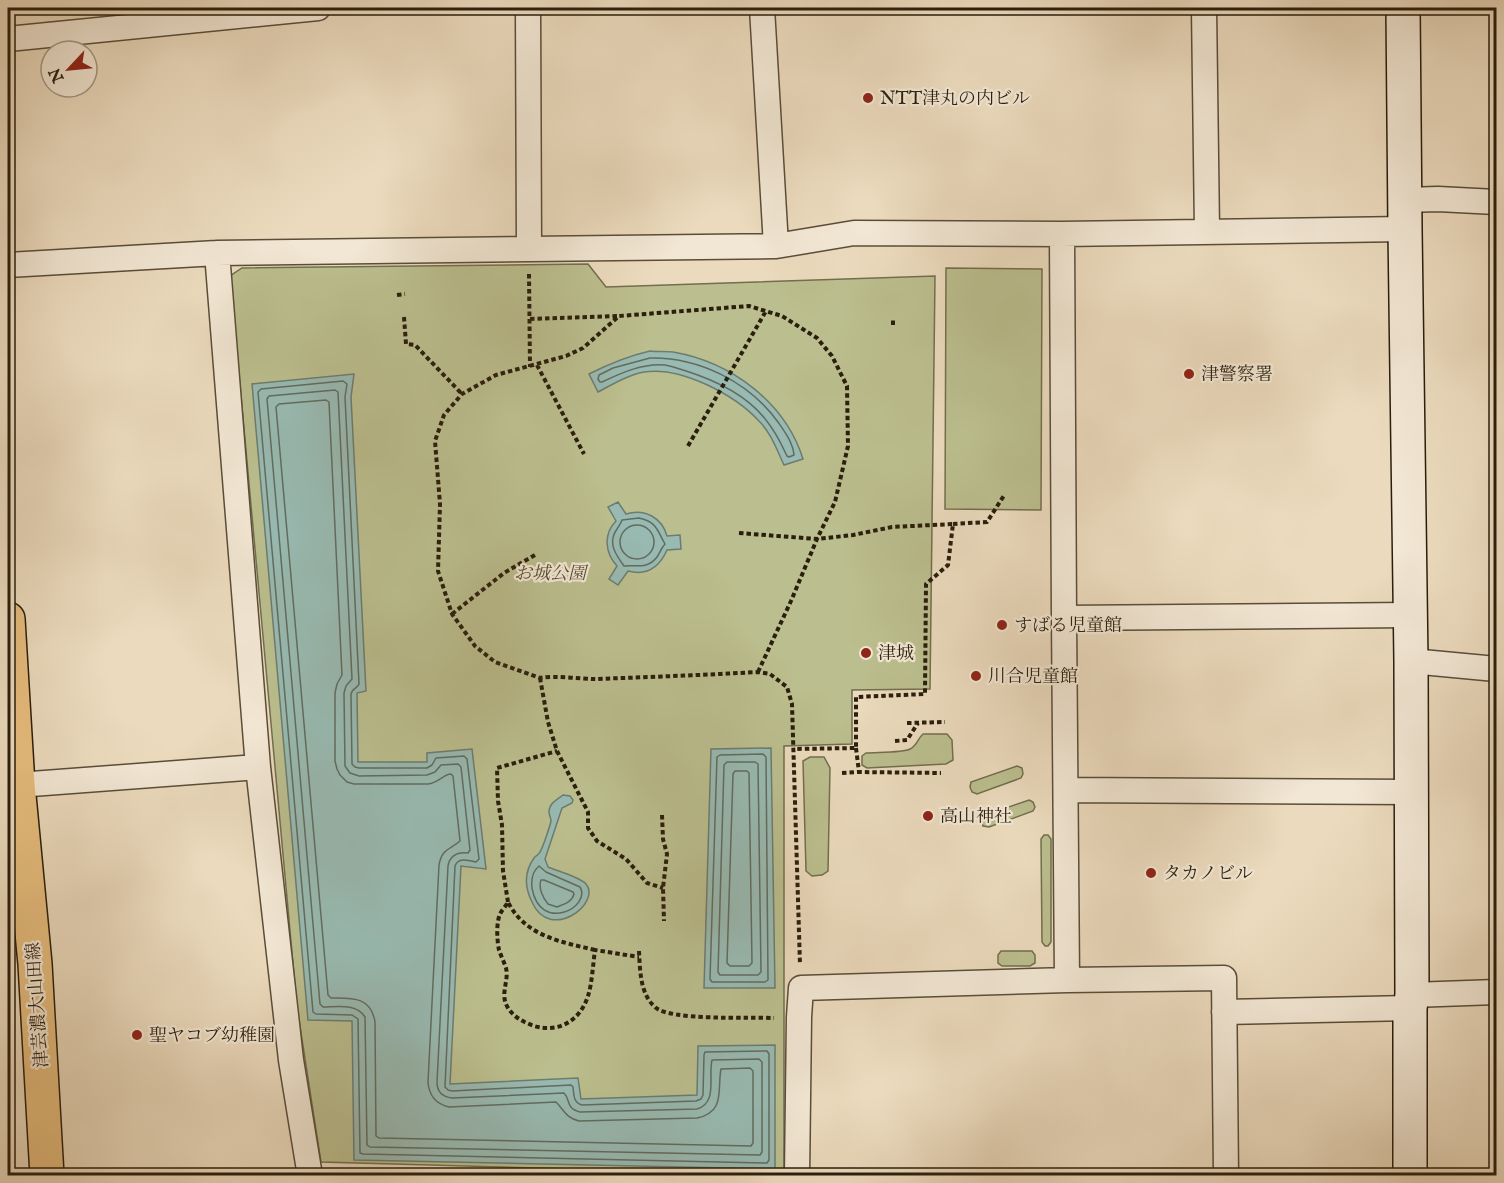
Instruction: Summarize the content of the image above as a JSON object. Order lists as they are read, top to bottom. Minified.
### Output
{"streets":{"main road":["津芸濃大山田線"]},"parks":["お城公園"],"places":["NTT津丸の内ビル","津警察署","すばる児童館","津城","川合児童館","高山神社","タカノビル","聖ヤコブ幼稚園"],"north":"bottom left"}
